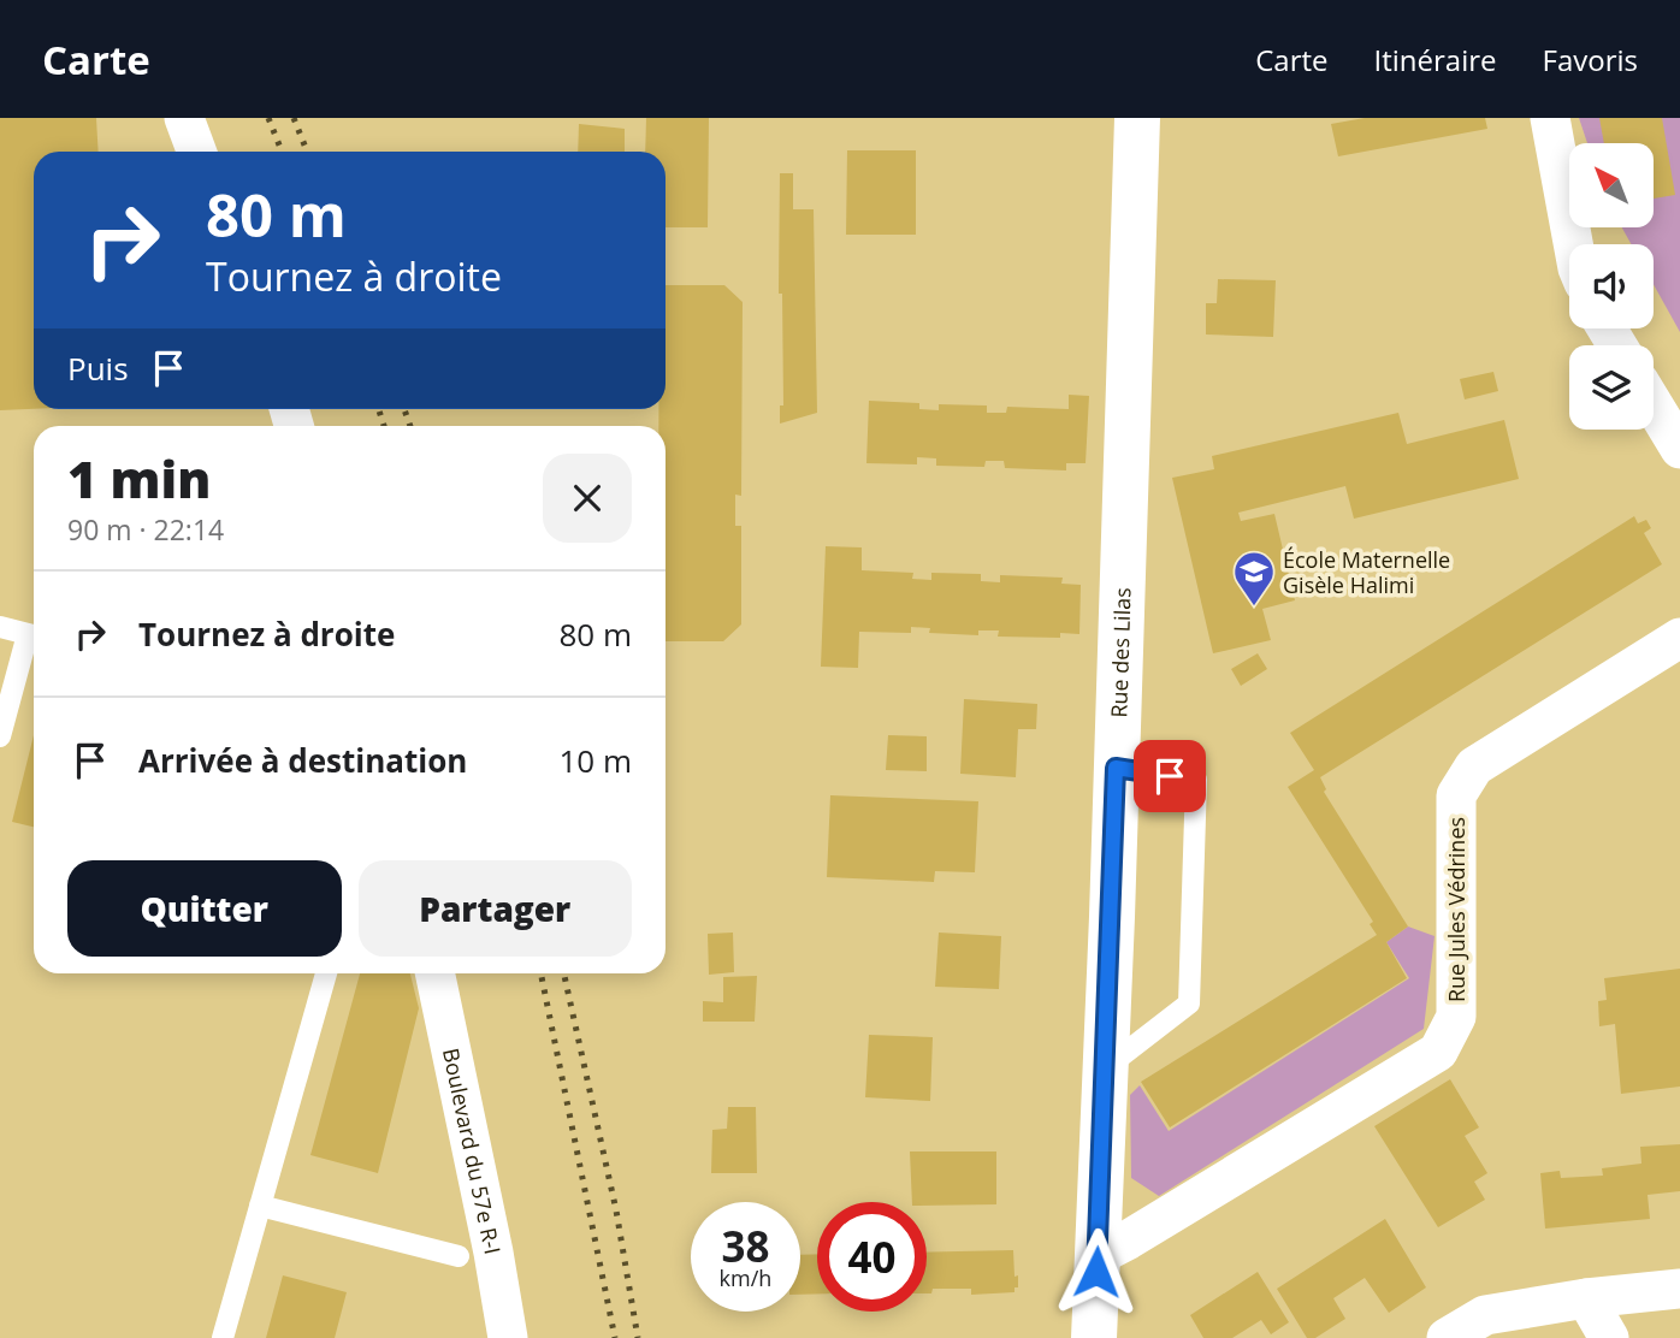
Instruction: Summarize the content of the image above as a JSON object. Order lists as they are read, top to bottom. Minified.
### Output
{"streets":{"street":["Rue des Lilas","Rue Jules Védrines","Boulevard du 57e R-I"]},"crossings":[["Rue des Lilas","Rue Jules Védrines"]],"places":{"school or university":["École Maternelle Gisèle Halimi"]},"north":"top left","page":{"header":"Carte","nav":["Carte","Itinéraire","Favoris"],"turn":["80 m","Tournez à droite"],"then":"Puis","heading":["1 min","90 m · 22:14"],"list":[{"name":"Tournez à droite","value":"80 m"},{"name":"Arrivée à destination","value":"10 m"}],"buttons":["Quitter","Partager"],"speed":"38 km/h","limit":"40"}}
